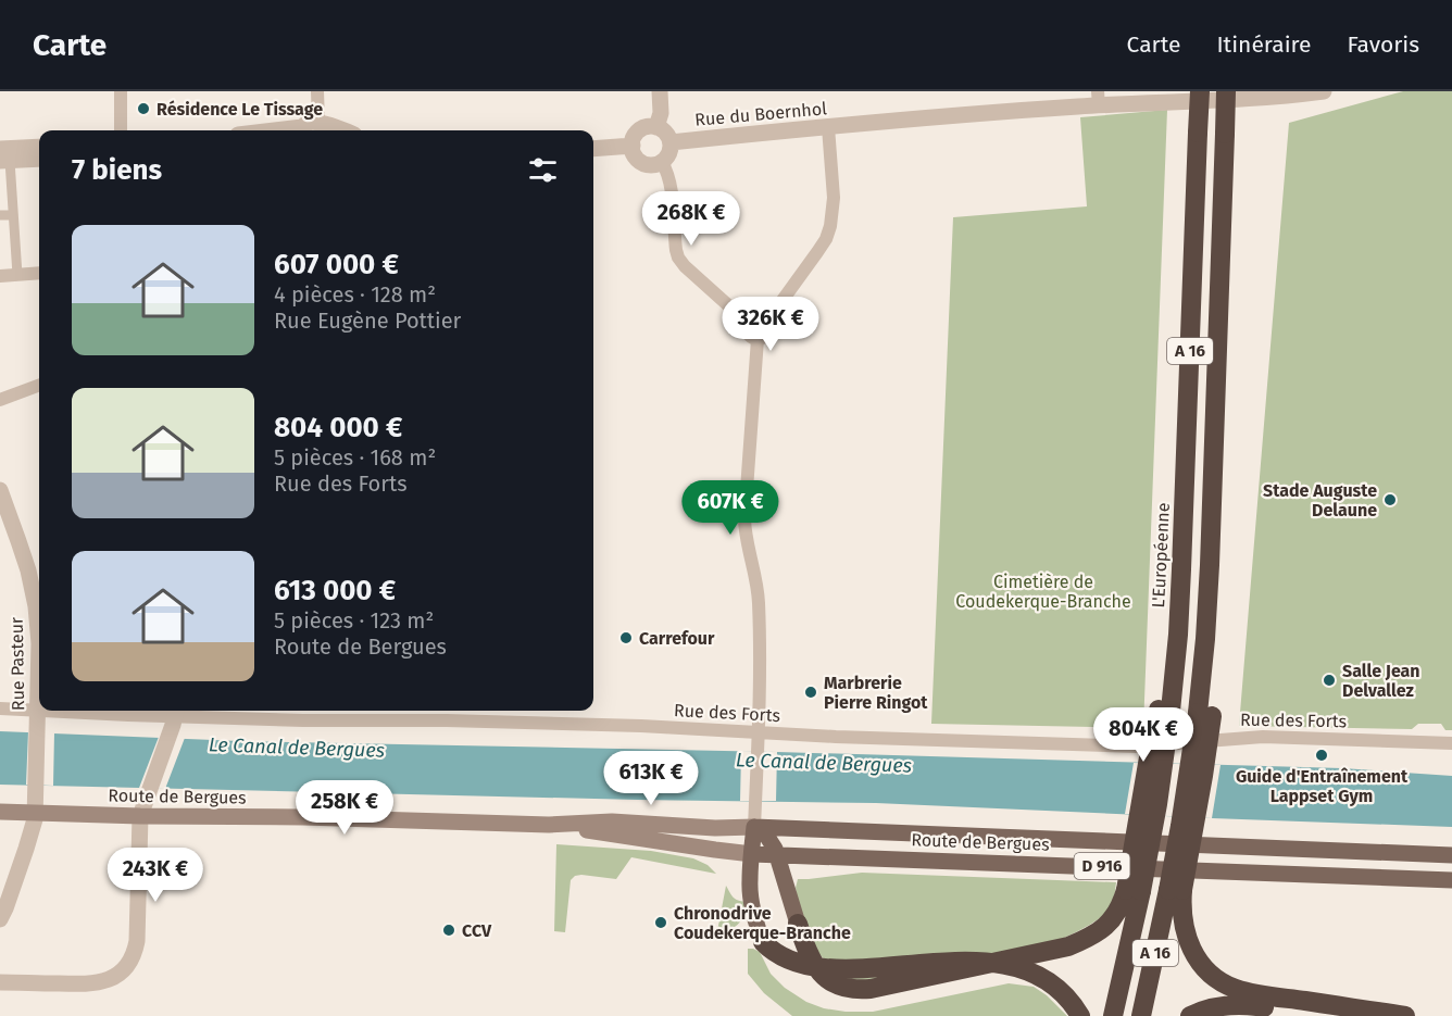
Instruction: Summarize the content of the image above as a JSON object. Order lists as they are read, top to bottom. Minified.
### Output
{"streets":{"highway":["A 16","L'Européenne"],"main road":["Route de Bergues","D 916"],"street":["Rue du Boernhol","Rue Pasteur","Rue des Forts"]},"crossings":[["A 16","L'Européenne"],["Rue Pasteur","Rue des Forts"],["Rue Pasteur","Route de Bergues"]],"water":["Le Canal de Bergues"],"parks":["Cimetière de Coudekerque-Branche"],"places":["Résidence Le Tissage","Stade Auguste Delaune","Carrefour","Salle Jean Delvallez","Marbrerie Pierre Ringot","Guide d'Entraînement Lappset Gym","Chronodrive Coudekerque-Branche","CCV"],"page":{"header":"Carte","nav":["Carte","Itinéraire","Favoris"],"heading":"7 biens","price":["268K €","326K €","607K €","804K €","613K €","258K €","243K €"],"list":[{"name":"607 000 €","note":"4 pièces · 128 m² · Rue Eugène Pottier"},{"name":"804 000 €","note":"5 pièces · 168 m² · Rue des Forts"},{"name":"613 000 €","note":"5 pièces · 123 m² · Route de Bergues"}]}}
